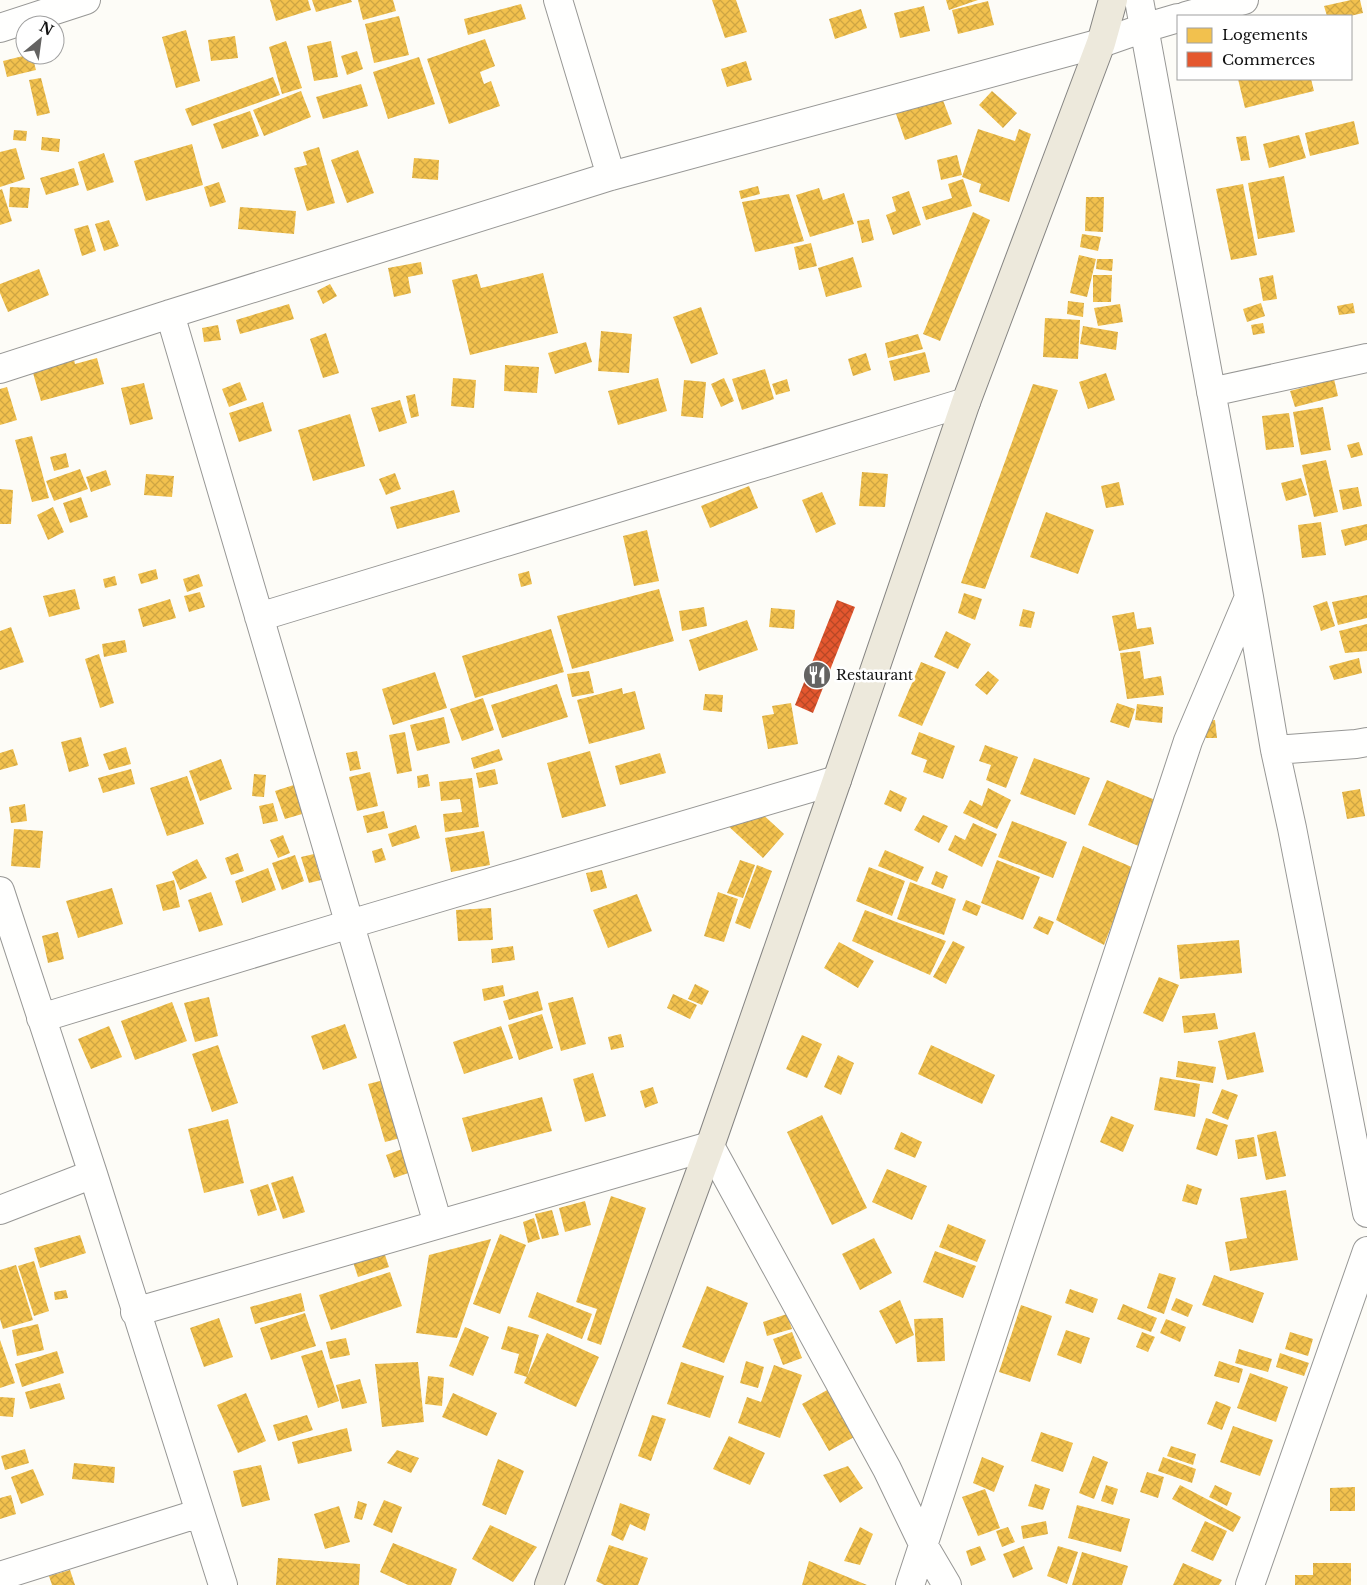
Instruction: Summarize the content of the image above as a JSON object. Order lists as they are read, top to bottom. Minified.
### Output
{"places":{"restaurant":["Restaurant"]},"legend":["Logements","Commerces"],"north":"top right"}
